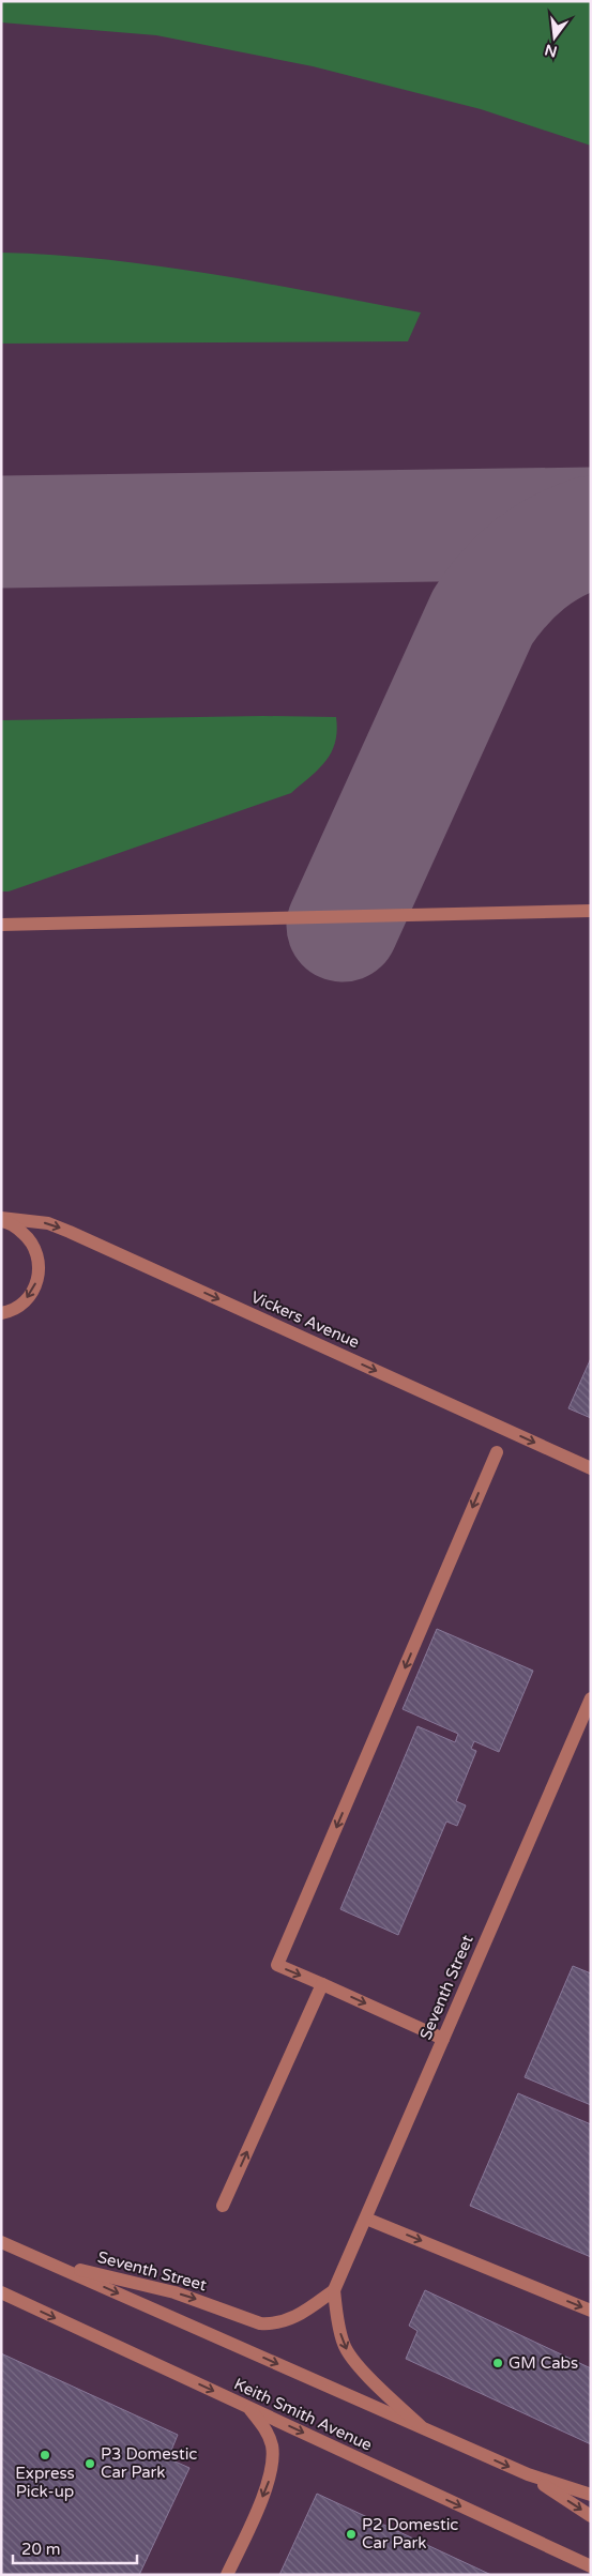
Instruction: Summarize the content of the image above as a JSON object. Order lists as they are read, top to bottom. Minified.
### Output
{"streets":{"street":["Vickers Avenue","Seventh Street","Keith Smith Avenue"]},"one_way":["Vickers Avenue"],"places":["GM Cabs","Express Pick-up","P3 Domestic Car Park","P2 Domestic Car Park"],"scale_bar":"20 m","north":"bottom"}
